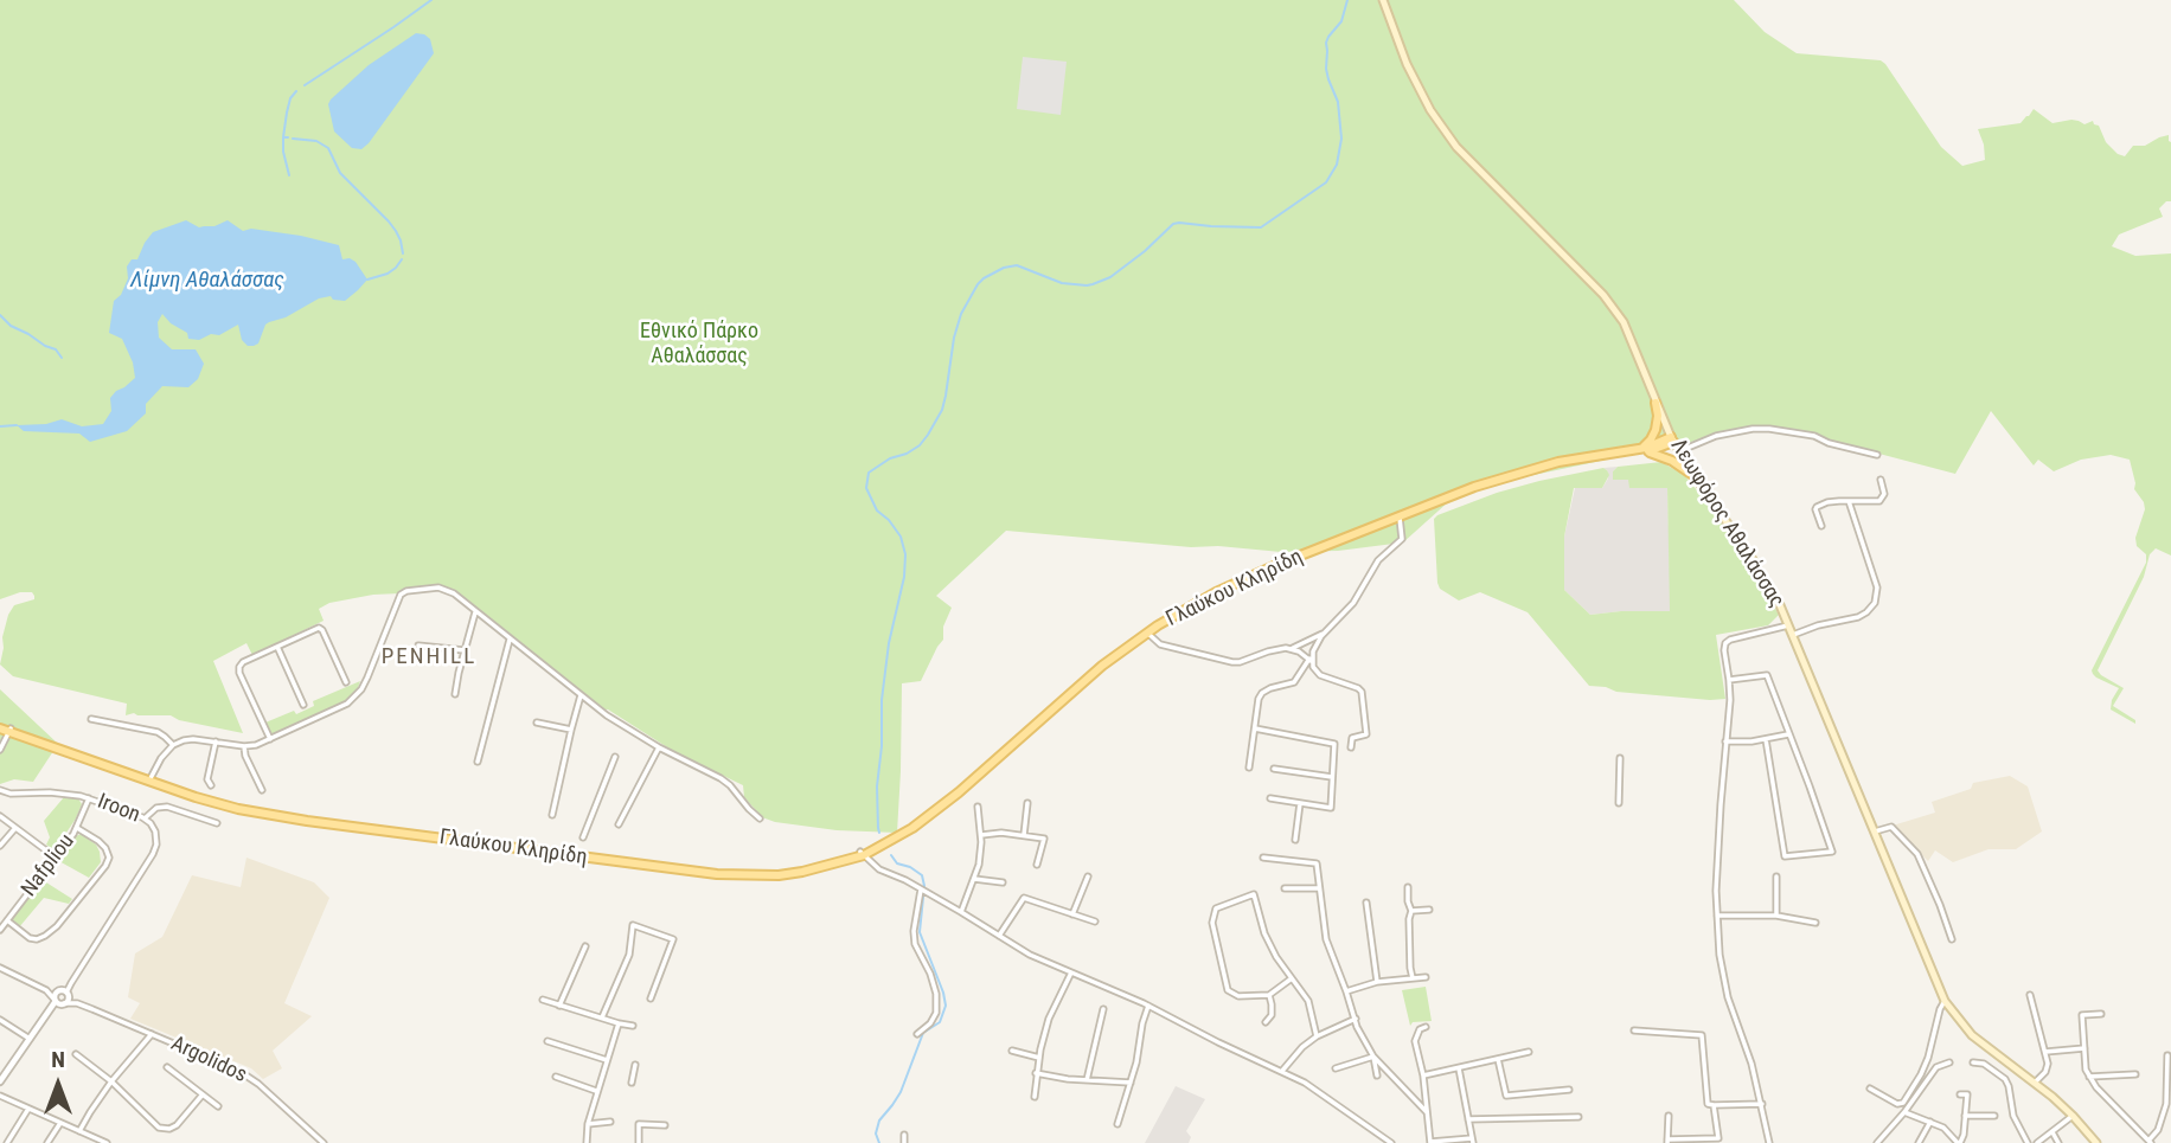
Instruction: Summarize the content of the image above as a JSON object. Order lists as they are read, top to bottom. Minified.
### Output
{"streets":{"main road":["Λεωφόρος Αθαλάσσας","Γλαύκου Κληρίδη"],"street":["Iroon","Nafpliou","Argolidos"]},"crossings":[["Λεωφόρος Αθαλάσσας","Γλαύκου Κληρίδη"],["Iroon","Nafpliou"],["Iroon","Argolidos"]],"districts":["PENHILL"],"water":["Λίμνη Αθαλάσσας"],"parks":["Εθνικό Πάρκο Αθαλάσσας"],"north":"top"}
